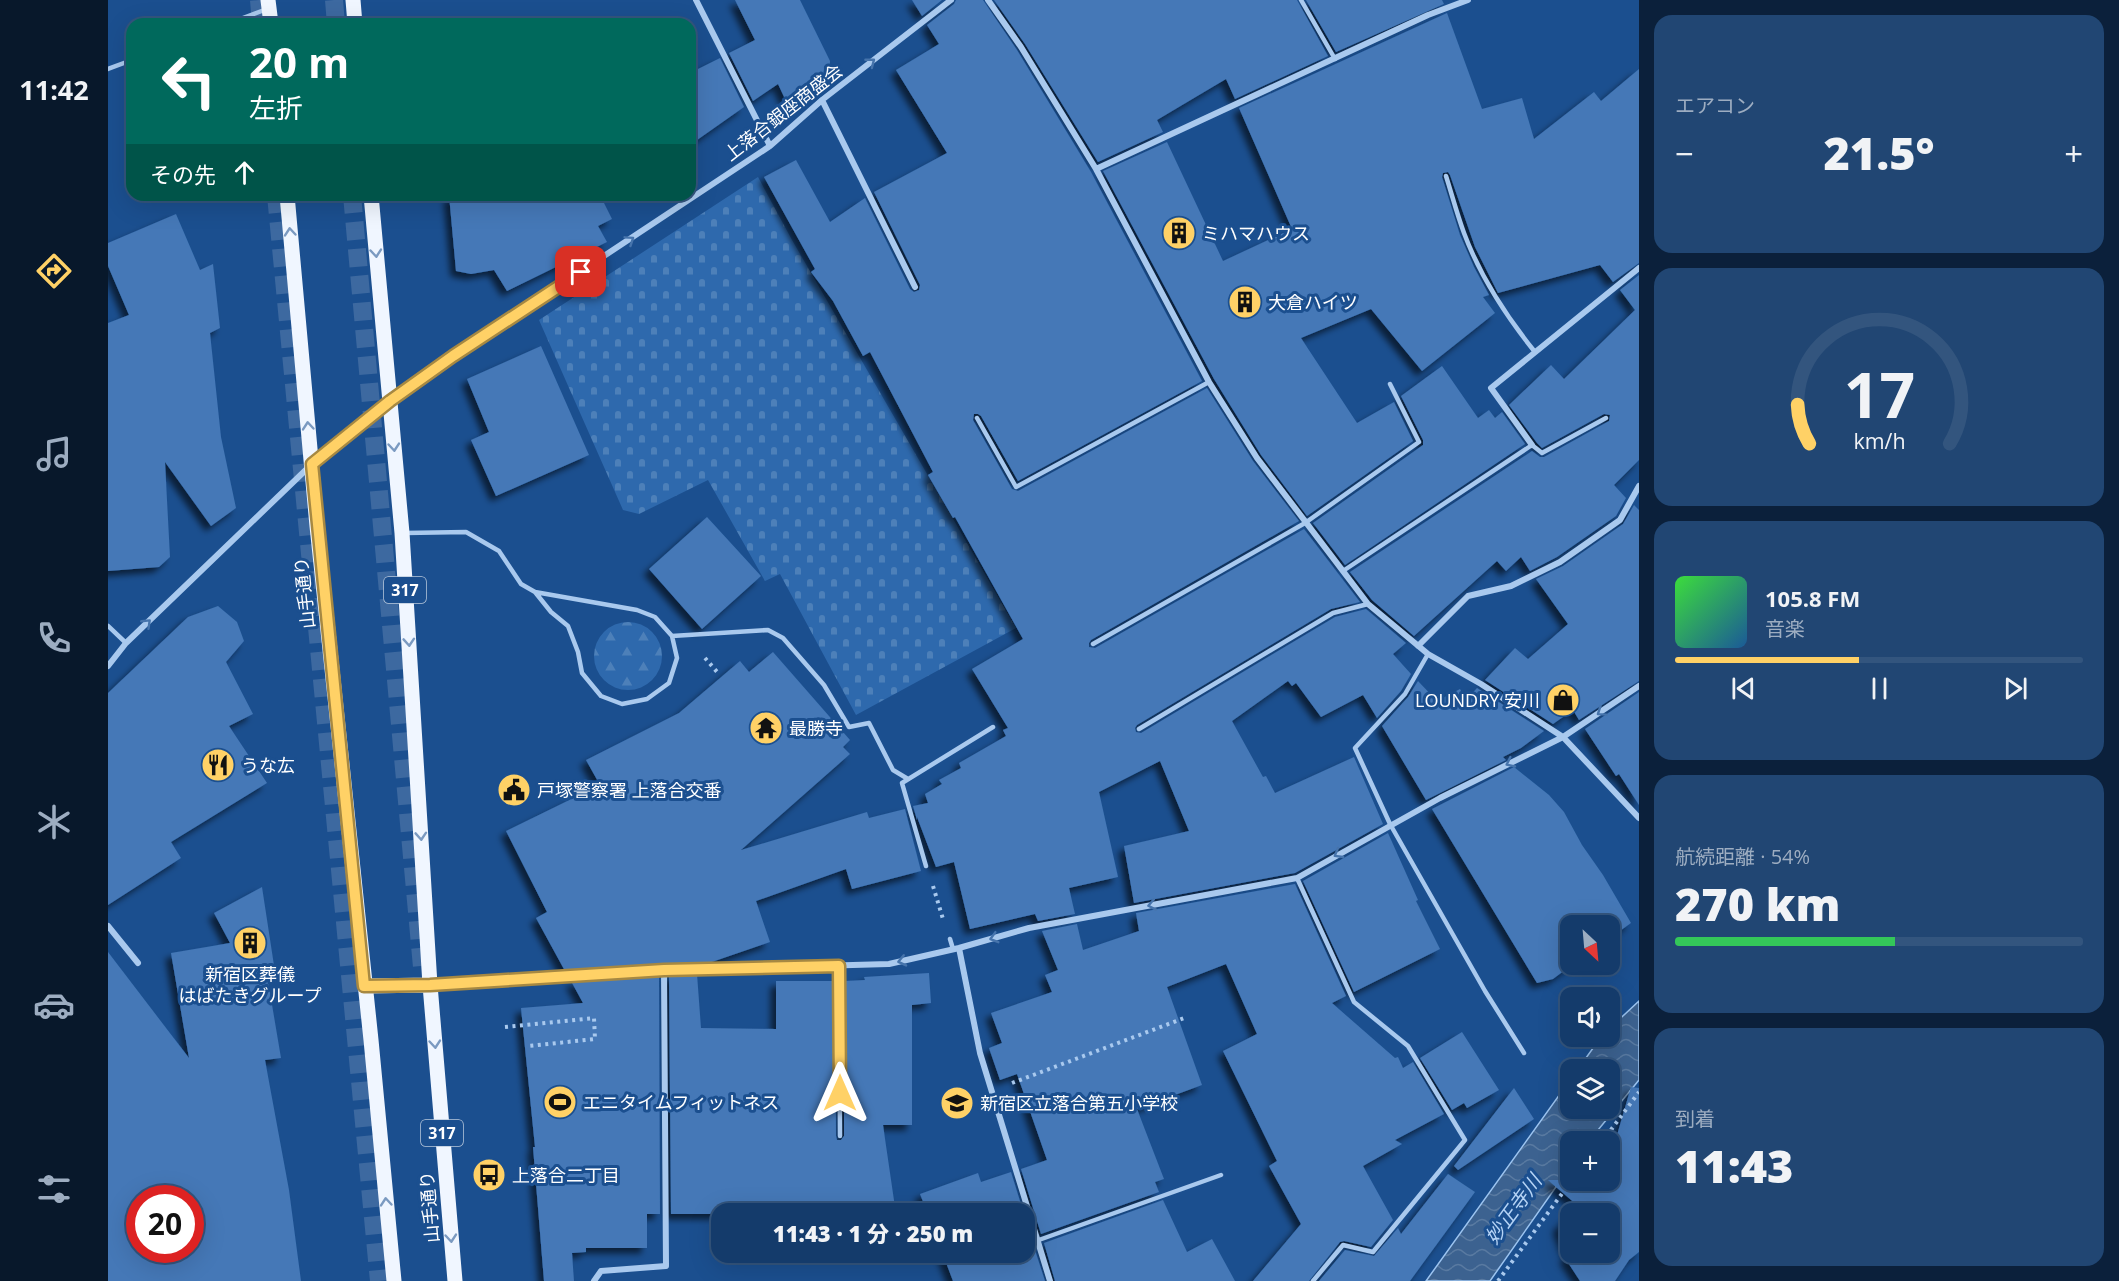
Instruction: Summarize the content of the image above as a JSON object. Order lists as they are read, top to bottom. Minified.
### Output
{"streets":{"main road":["317","山手通り"],"street":["上落合銀座商盛会"]},"crossings":[["上落合銀座商盛会","山手通り"]],"one_way":["上落合銀座商盛会"],"water":["妙正寺川"],"places":{"building":["ミハマハウス","大倉ハイツ","新宿区葬儀 はばたきグループ"],"shop":["LOUNDRY 安川"],"temple":["最勝寺"],"restaurant":["うな厷"],"public building":["戸塚警察署 上落合交番"],"sports":["エニタイムフィットネス"],"school or university":["新宿区立落合第五小学校"],"bus stop":["上落合二丁目"]},"north":"bottom right","page":{"tabs":"11:42","tile":["エアコン",["航続距離 · 54%","270 km"],["到着","11:43"]],"turn":["20 m","左折"],"heat":["−","21.5°","+"],"then":"その先","song":["105.8 FM","音楽"],"map_buttons":["+","−"],"limit":"20","trip":"11:43 · 1 分 · 250 m","gauge":["17","km/h"]}}
